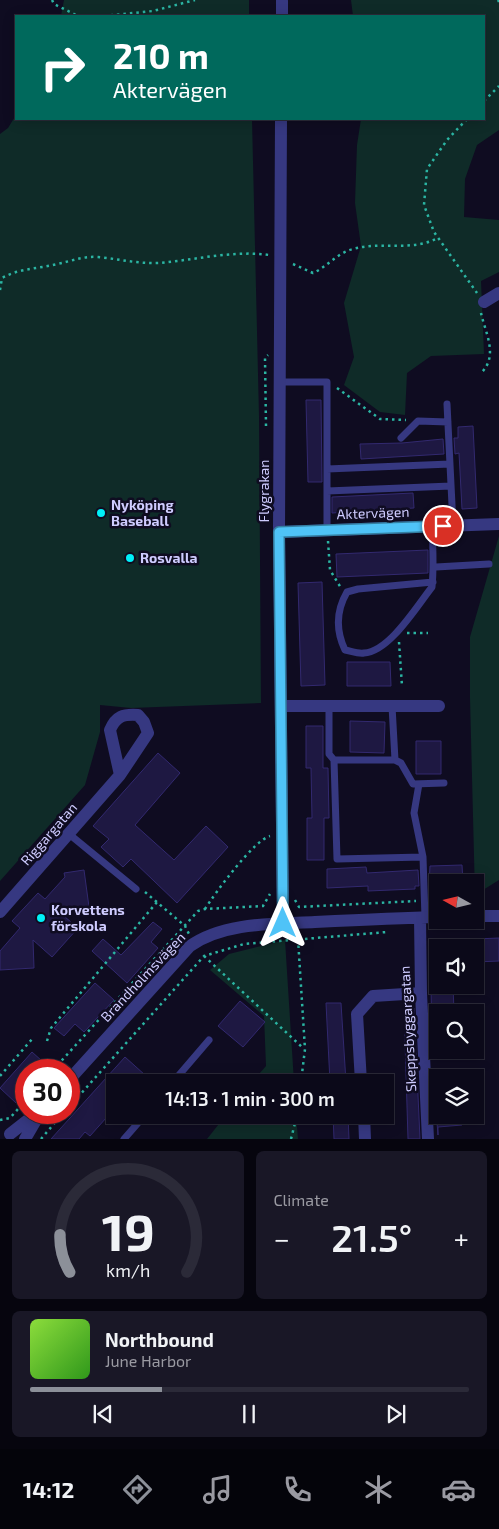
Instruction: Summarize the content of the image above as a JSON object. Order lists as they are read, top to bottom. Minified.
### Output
{"streets":{"street":["Flygrakan","Aktervägen","Riggargatan","Brandholmsvägen","Skeppsbyggargatan"]},"crossings":[["Flygrakan","Aktervägen"],["Flygrakan","Brandholmsvägen"],["Brandholmsvägen","Skeppsbyggargatan"]],"places":["Nyköping Baseball","Rosvalla","Korvettens förskola"],"north":"left","page":{"turn":["210 m","Aktervägen"],"limit":"30","trip":"14:13 · 1 min · 300 m","tile":"Climate","heat":["−","21.5°","+"],"song":["Northbound","June Harbor"],"tabs":"14:12","gauge":["19","km/h"]}}
